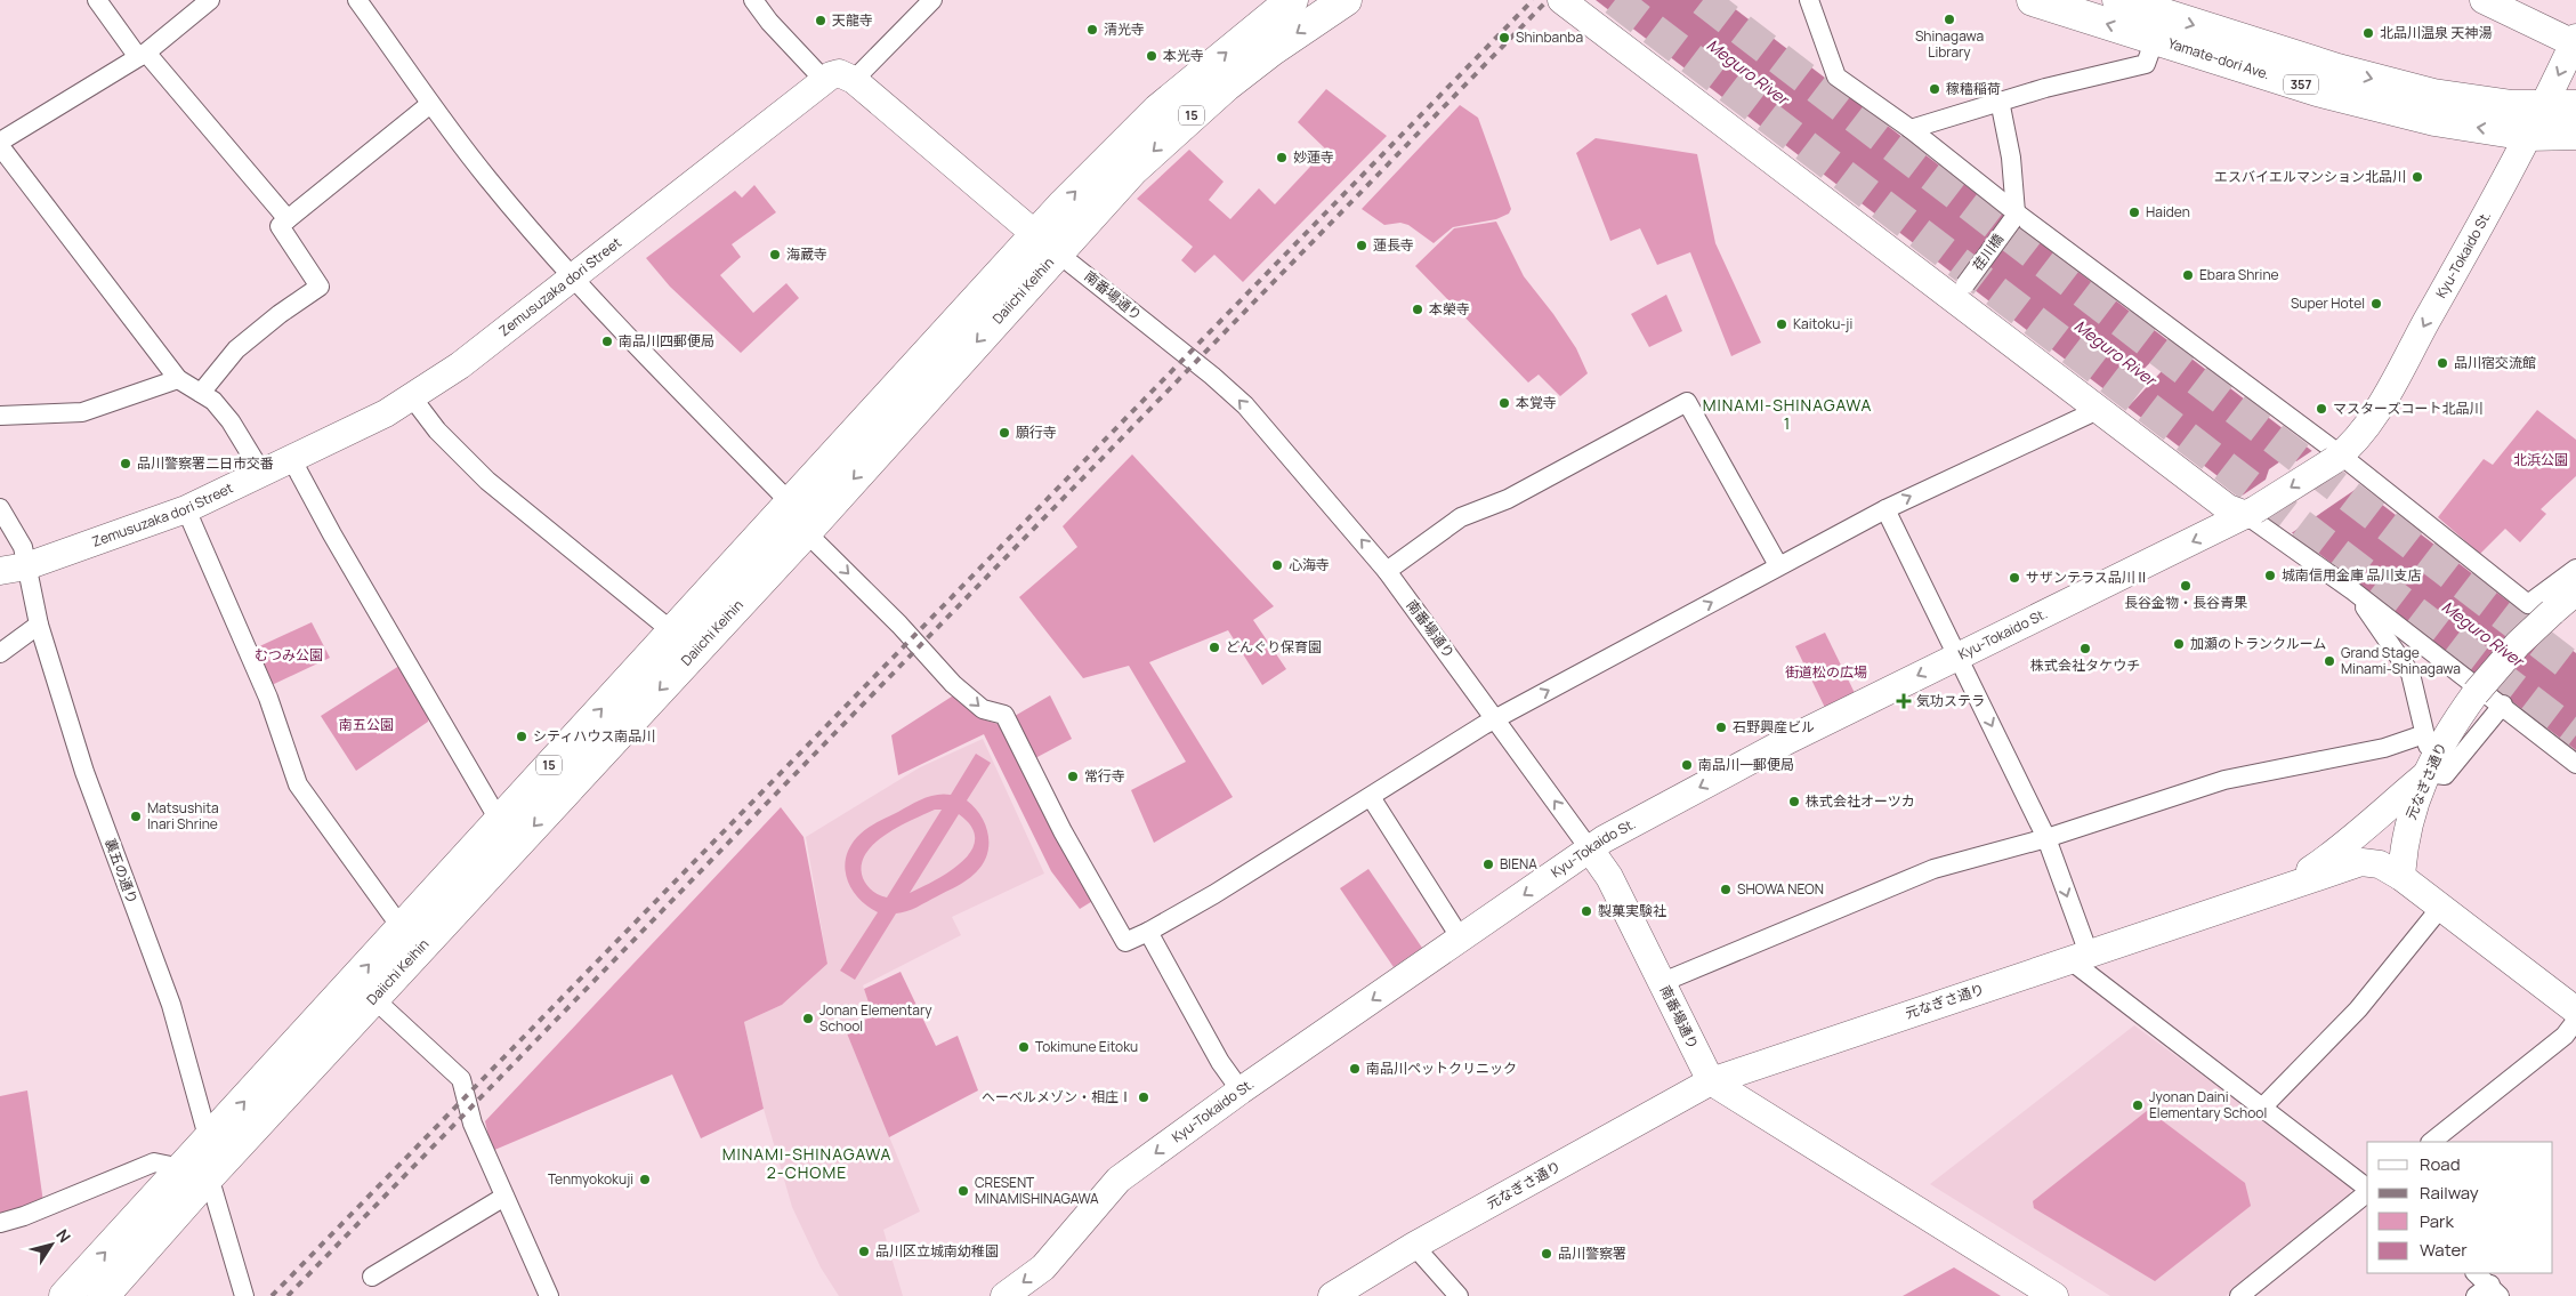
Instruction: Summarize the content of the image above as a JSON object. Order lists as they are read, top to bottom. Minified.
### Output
{"streets":{"highway":["Yamate-dori Ave.","357","15","Daiichi Keihin"],"street":["荏川橋","Kyu-Tokaido St.","Zemusuzaka dori Street","南番場通り","元なぎさ通り","裏五の通り"]},"crossings":[["Yamate-dori Ave.","Kyu-Tokaido St."],["Kyu-Tokaido St.","南番場通り"],["Zemusuzaka dori Street","裏五の通り"],["Daiichi Keihin","南番場通り"],["Daiichi Keihin","裏五の通り"],["南番場通り","元なぎさ通り"]],"one_way":["南番場通り"],"districts":["MINAMI-SHINAGAWA 1","MINAMI-SHINAGAWA 2-CHOME"],"water":["Meguro River"],"parks":["北浜公園","むつみ公園","街道松の広場","南五公園"],"places":{"other":["Shinagawa Library","天龍寺","清光寺","北品川温泉 天神湯","Shinbanba","本光寺","稼穡稲荷","妙蓮寺","エスバイエルマンション北品川","Haiden","蓮長寺","海蔵寺","Ebara Shrine","Super Hotel","本榮寺","Kaitoku-ji","南品川四郵便局","品川宿交流館","本覚寺","マスターズコート北品川","願行寺","品川警察署二日市交番","心海寺","城南信用金庫 品川支店","サザンテラス品川Ⅱ","長谷金物・長谷青果","加瀬のトランクルーム","どんぐり保育園","株式会社タケウチ","Grand Stage Minami-Shinagawa","石野興産ビル","シティハウス南品川","南品川一郵便局","常行寺","株式会社オーツカ","Matsushita Inari Shrine","BIENA","SHOWA NEON","製菓実験社","Jonan Elementary School","Tokimune Eitoku","南品川ペットクリニック","へーベルメゾン・相庄Ⅰ","Jyonan Daini Elementary School","Tenmyokokuji","CRESENT MINAMISHINAGAWA","品川区立城南幼稚園","品川警察署"],"health":["気功ステラ"]},"legend":["Road","Railway","Park","Water"],"north":"top right"}
